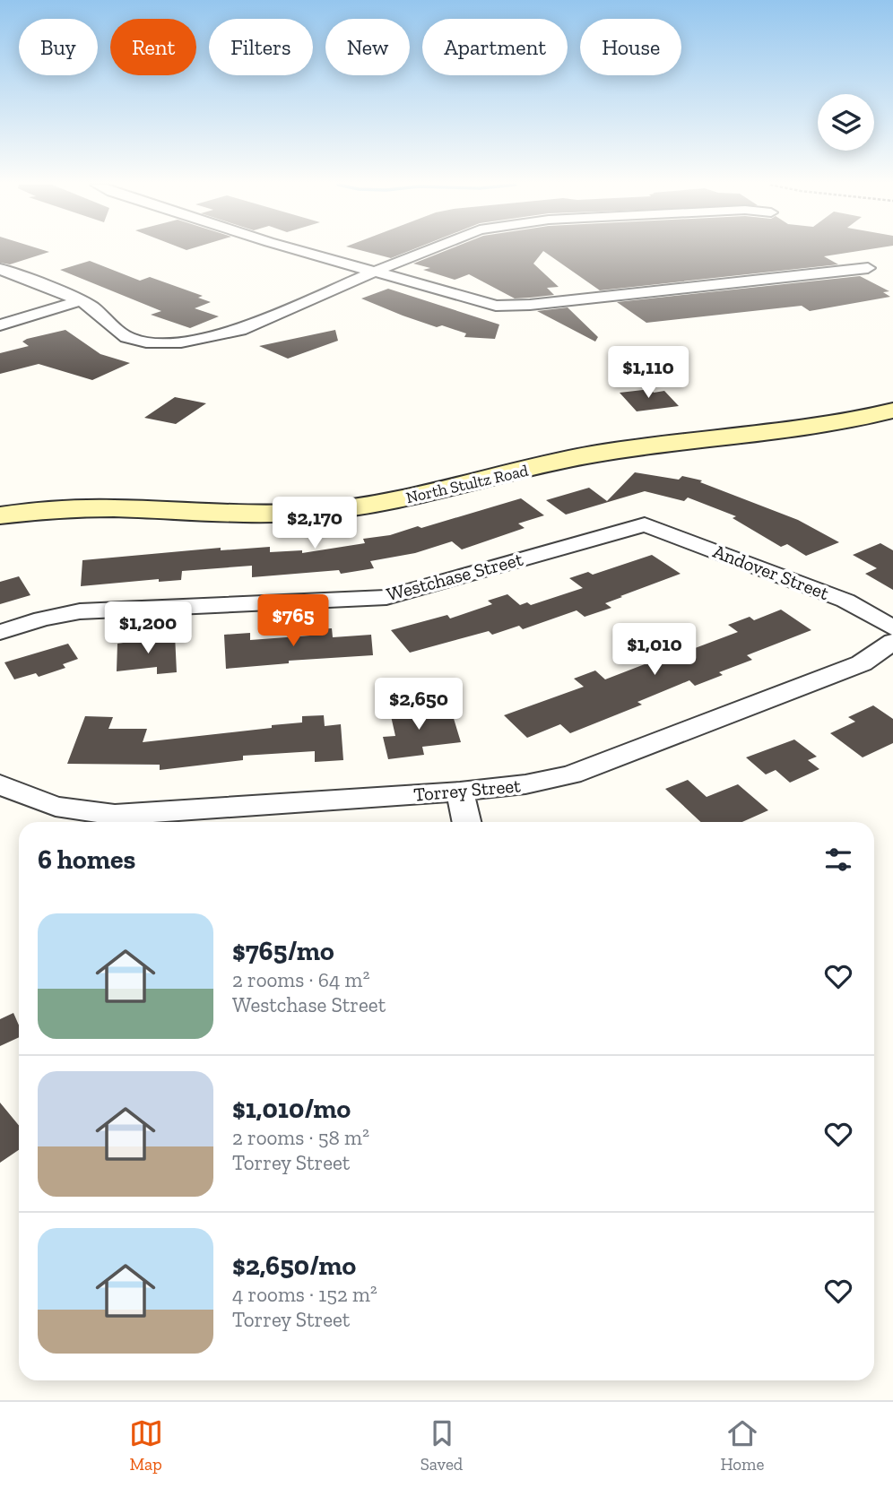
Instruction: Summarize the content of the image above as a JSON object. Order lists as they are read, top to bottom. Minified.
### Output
{"streets":{"street":["North Stultz Road","Andover Street","Westchase Street","Torrey Street"]},"crossings":[["Andover Street","Westchase Street"]],"page":{"chip":["Buy","Rent","Filters","New","Apartment","House"],"price":["$1,110","$2,170","$765","$1,200","$1,010","$2,650"],"heading":"6 homes","list":[{"name":"$765/mo","note":"2 rooms · 64 m² · Westchase Street"},{"name":"$1,010/mo","note":"2 rooms · 58 m² · Torrey Street"},{"name":"$2,650/mo","note":"4 rooms · 152 m² · Torrey Street"}],"tabs":["Map","Saved","Home"]}}
